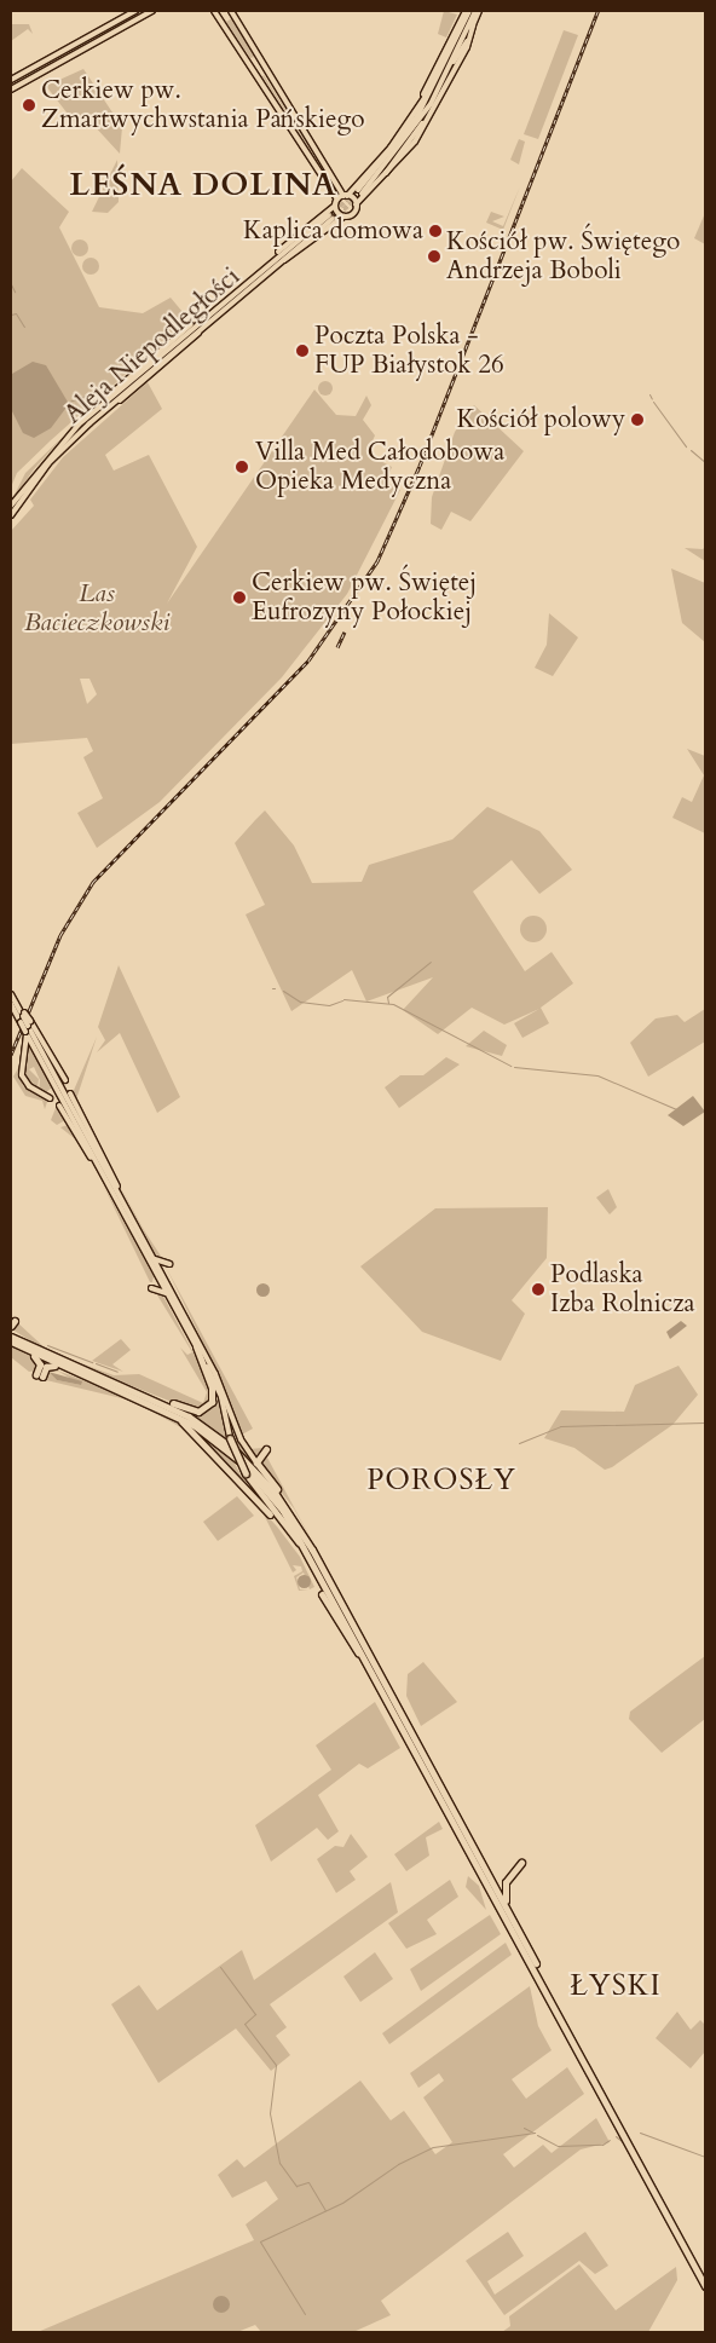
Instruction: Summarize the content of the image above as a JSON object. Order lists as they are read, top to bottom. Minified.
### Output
{"streets":{"main road":["Aleja Niepodległości"]},"districts":["LEŚNA DOLINA","POROSŁY","ŁYSKI"],"parks":["Las Bacieczkowski"],"places":["Cerkiew pw. Zmartwychwstania Pańskiego","Kaplica domowa","Kościół pw. Świętego Andrzeja Boboli","Poczta Polska - FUP Białystok 26","Kościół polowy","Villa Med Całodobowa Opieka Medyczna","Cerkiew pw. Świętej Eufrozyny Połockiej","Podlaska Izba Rolnicza"]}
